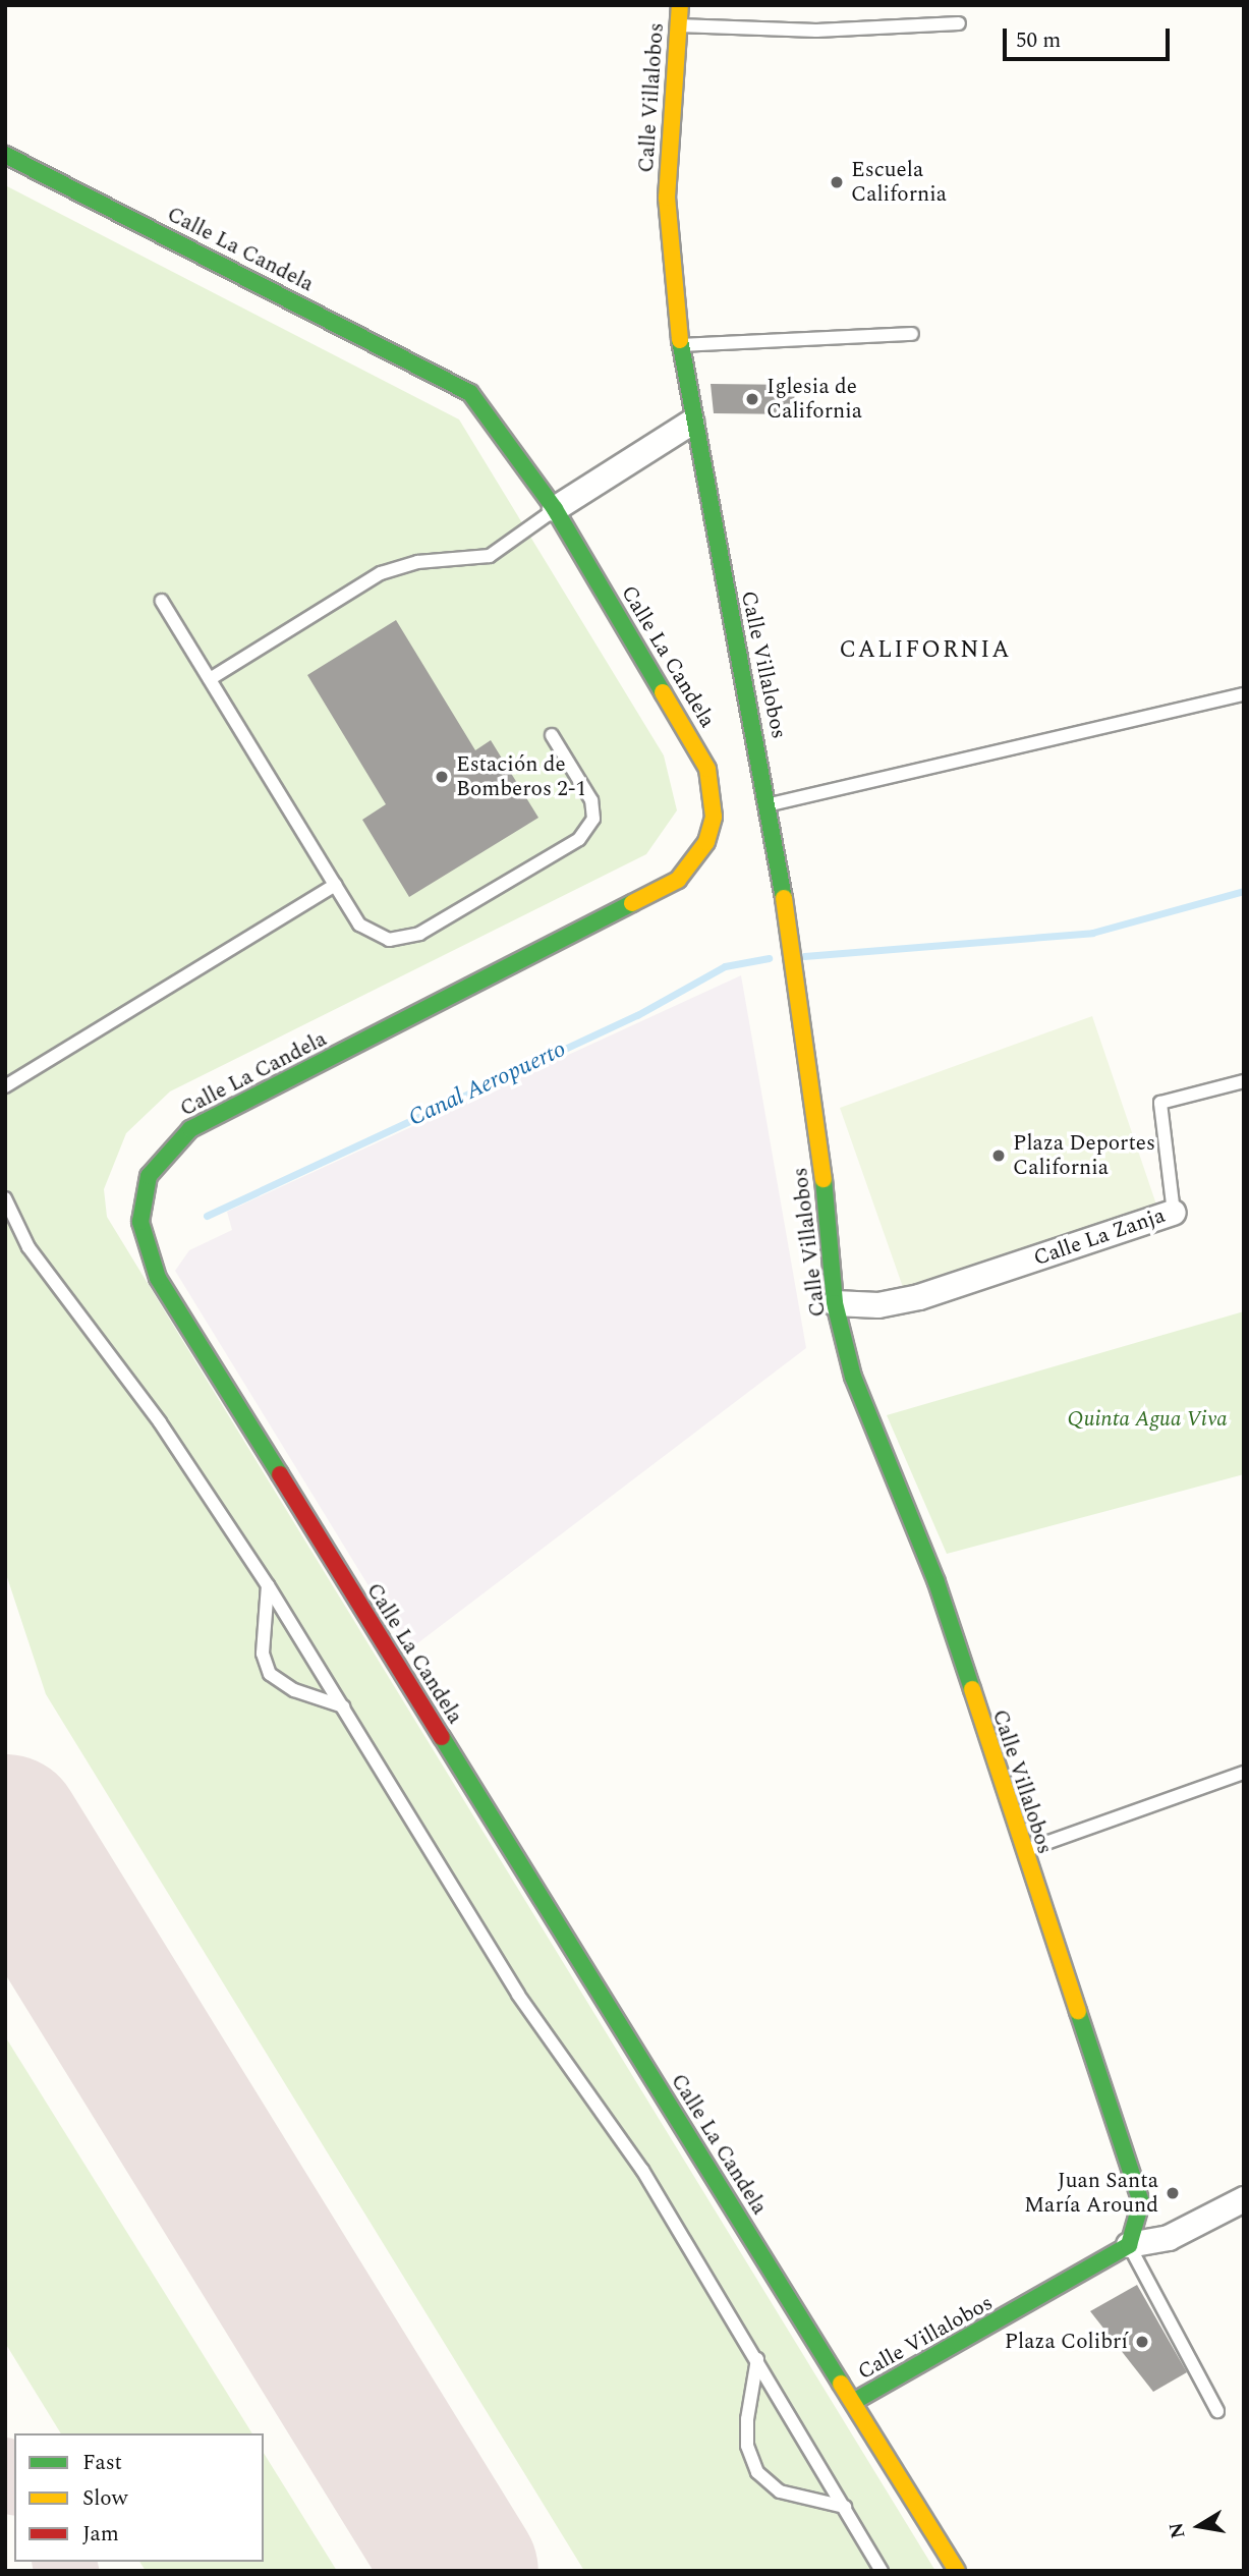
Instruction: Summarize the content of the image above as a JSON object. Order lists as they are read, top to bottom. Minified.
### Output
{"streets":{"street":["Calle Villalobos","Calle La Candela","Calle La Zanja"]},"crossings":[["Calle Villalobos","Calle La Candela"],["Calle Villalobos","Calle La Zanja"]],"districts":["CALIFORNIA"],"water":["Canal Aeropuerto"],"parks":["Quinta Agua Viva"],"places":["Escuela California","Iglesia de California","Estación de Bomberos 2-1","Plaza Deportes California","Juan Santa María Around","Plaza Colibrí"],"legend":["Fast","Slow","Jam"],"scale_bar":"50 m","north":"left"}
